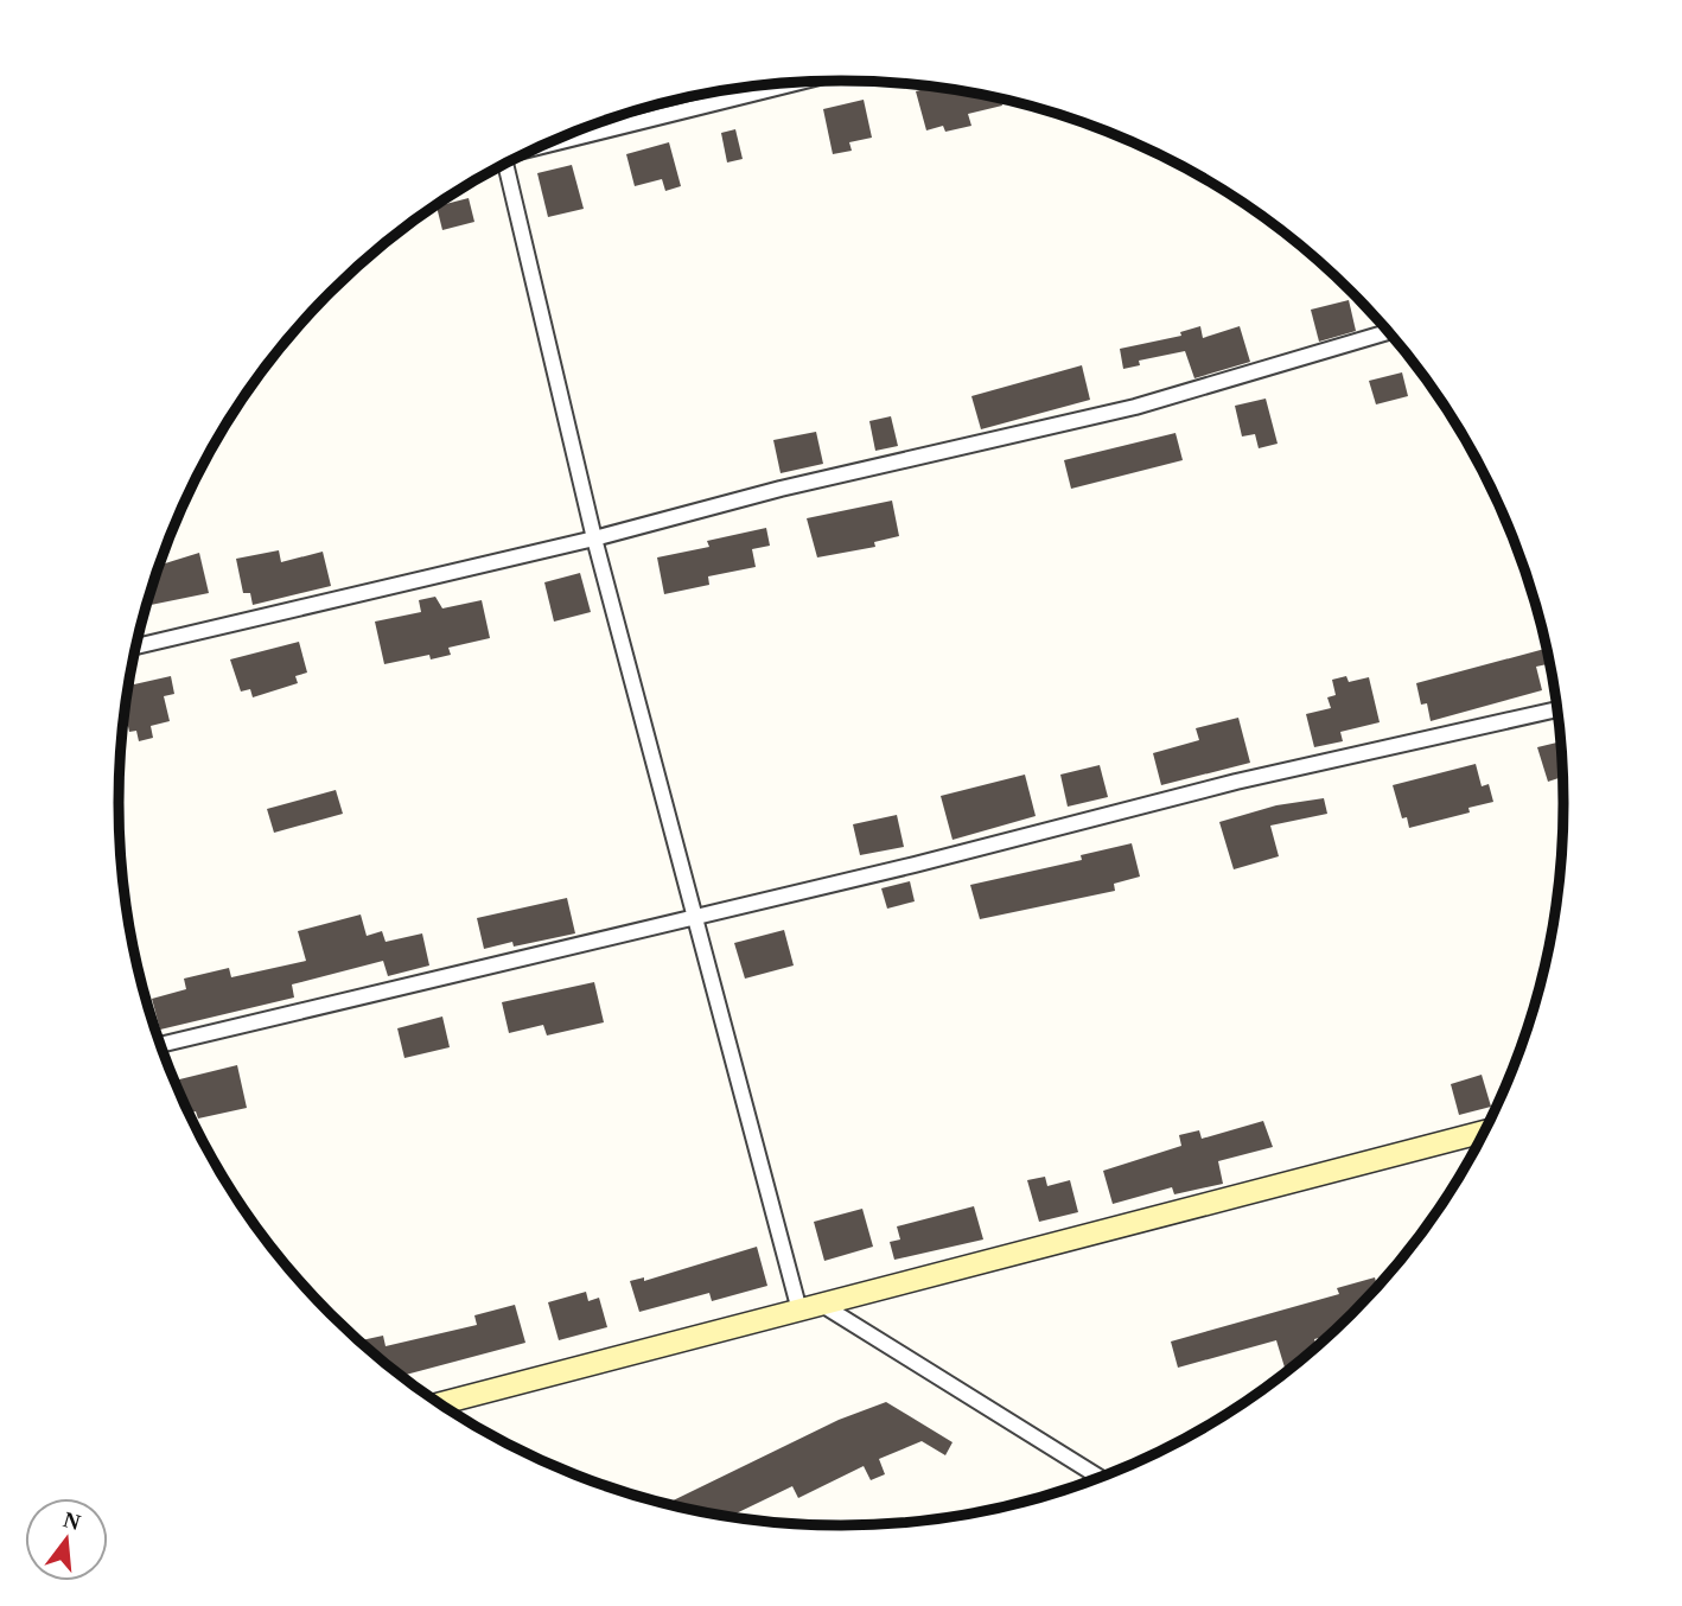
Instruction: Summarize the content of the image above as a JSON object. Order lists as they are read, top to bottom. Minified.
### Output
{"north":"top"}
